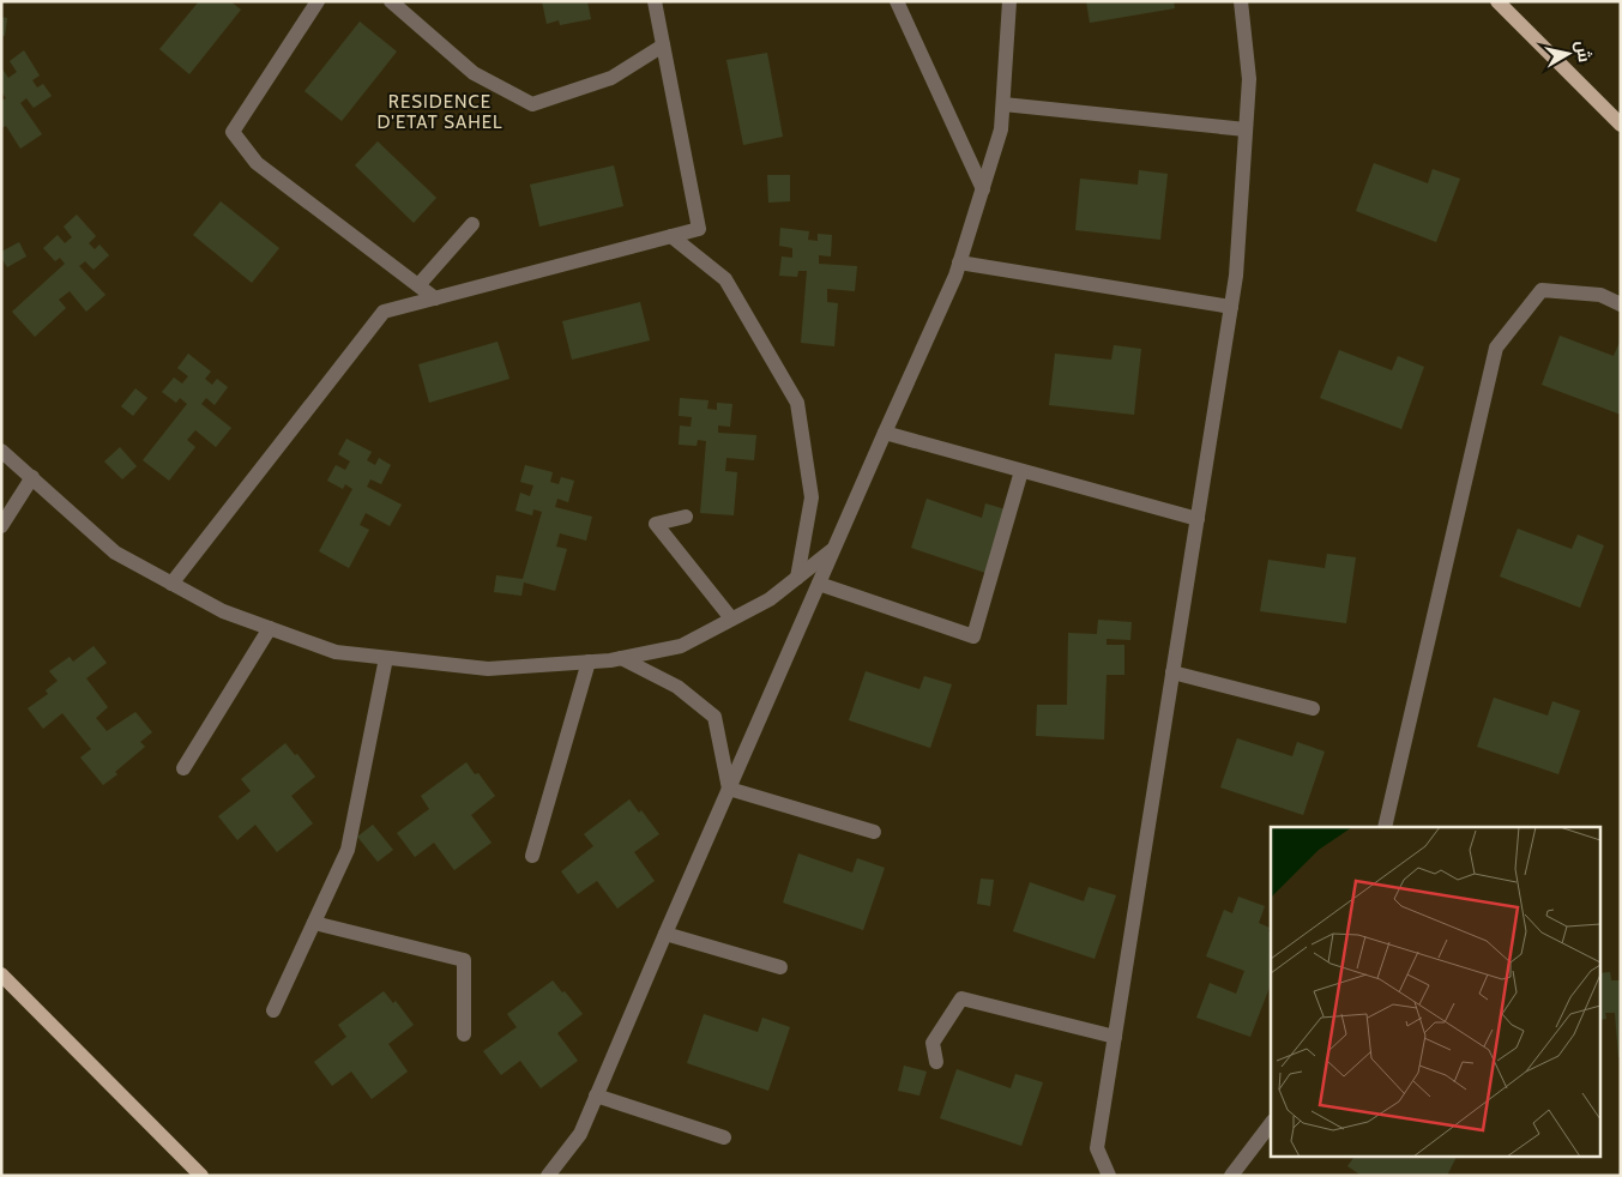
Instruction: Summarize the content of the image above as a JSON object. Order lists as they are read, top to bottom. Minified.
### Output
{"districts":["RESIDENCE D'ETAT SAHEL"],"north":"right"}
